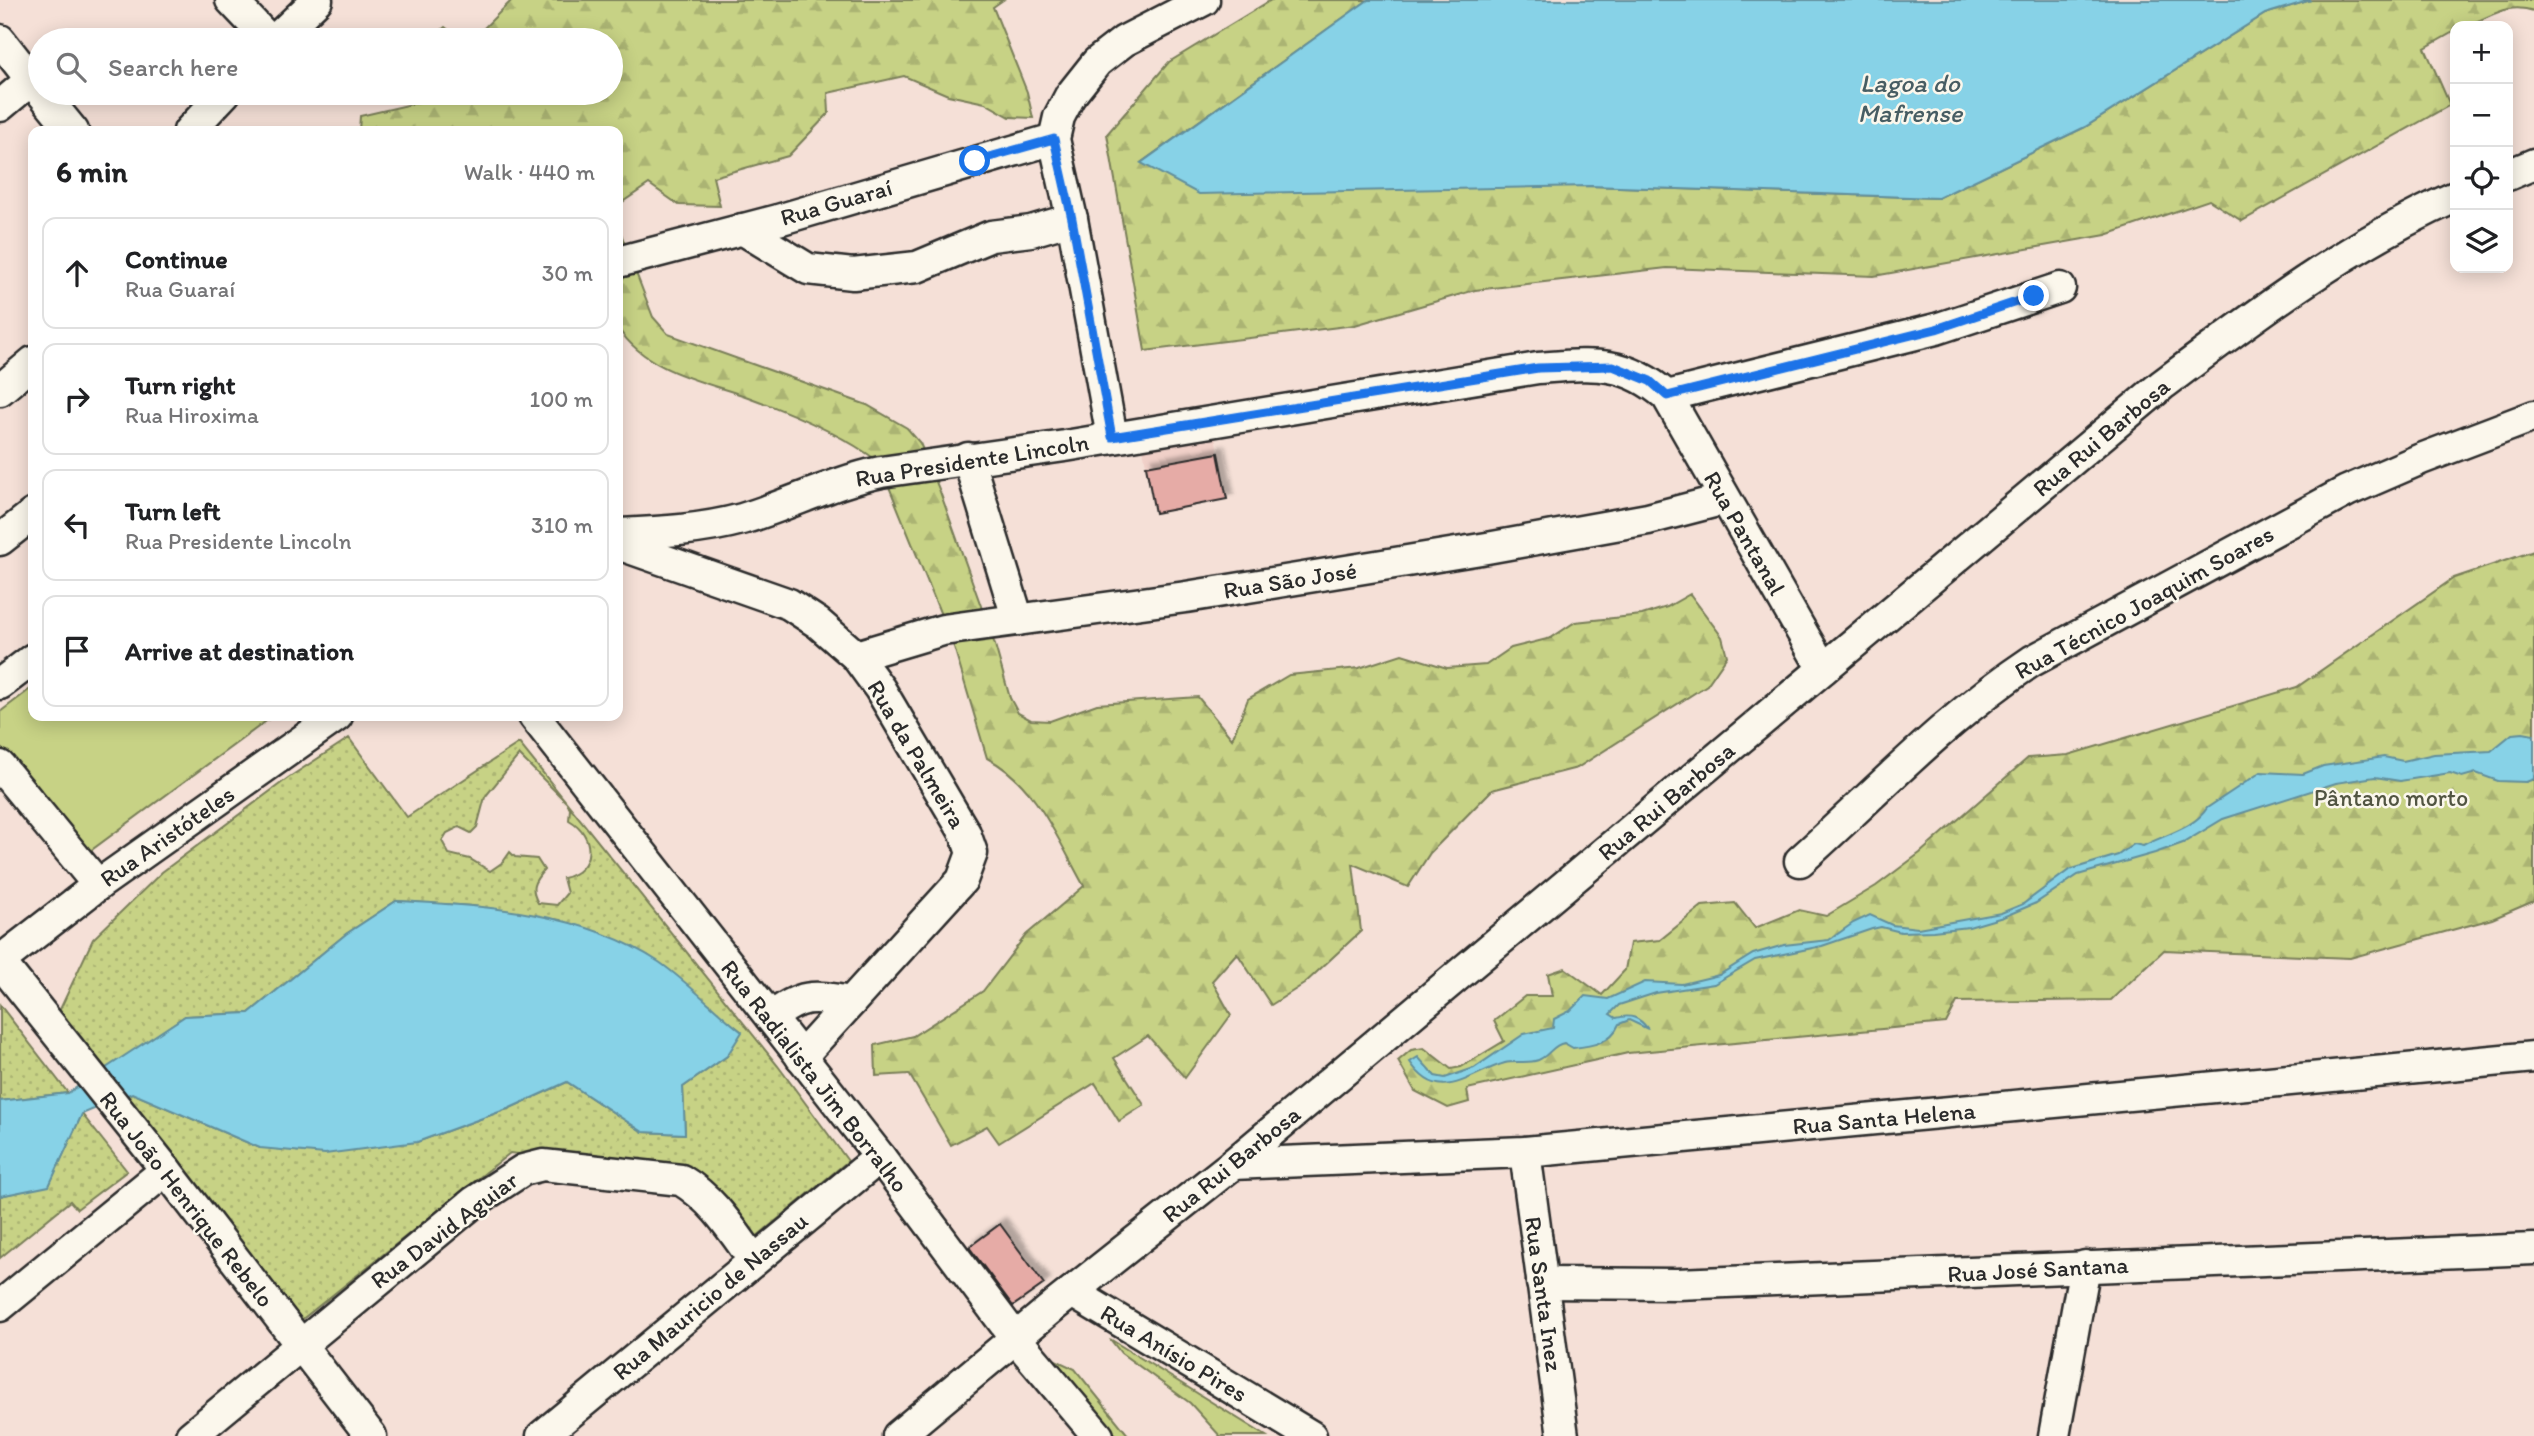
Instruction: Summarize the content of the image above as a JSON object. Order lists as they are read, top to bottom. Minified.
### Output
{"streets":{"street":["Rua Guaraí","Rua Rui Barbosa","Rua Presidente Lincoln","Rua Pantanal","Rua São José","Rua Técnico Joaquim Soares","Rua da Palmeira","Rua Aristóteles","Rua Radialista Jim Borralho","Rua Santa Helena","Rua João Henrique Rebelo","Rua David Aguiar","Rua José Santana","Rua Santa Inez","Rua Mauricio de Nassau","Rua Anísio Pires"]},"crossings":[["Rua Rui Barbosa","Rua Pantanal"],["Rua Rui Barbosa","Rua Radialista Jim Borralho"],["Rua Rui Barbosa","Rua Santa Helena"],["Rua Rui Barbosa","Rua Anísio Pires"],["Rua Presidente Lincoln","Rua Pantanal"],["Rua Pantanal","Rua São José"],["Rua São José","Rua da Palmeira"],["Rua da Palmeira","Rua Radialista Jim Borralho"],["Rua Aristóteles","Rua João Henrique Rebelo"],["Rua Radialista Jim Borralho","Rua Mauricio de Nassau"],["Rua Santa Helena","Rua Santa Inez"],["Rua João Henrique Rebelo","Rua David Aguiar"],["Rua David Aguiar","Rua Mauricio de Nassau"],["Rua José Santana","Rua Santa Inez"]],"water":["Lagoa do Mafrense"],"parks":["Pântano morto"],"page":{"map_buttons":["+","−"],"search":"Search here","heading":["6 min","Walk · 440 m"],"list":[["Continue","Rua Guaraí","30 m"],["Turn right","Rua Hiroxima","100 m"],["Turn left","Rua Presidente Lincoln","310 m"],"Arrive at destination"]}}
